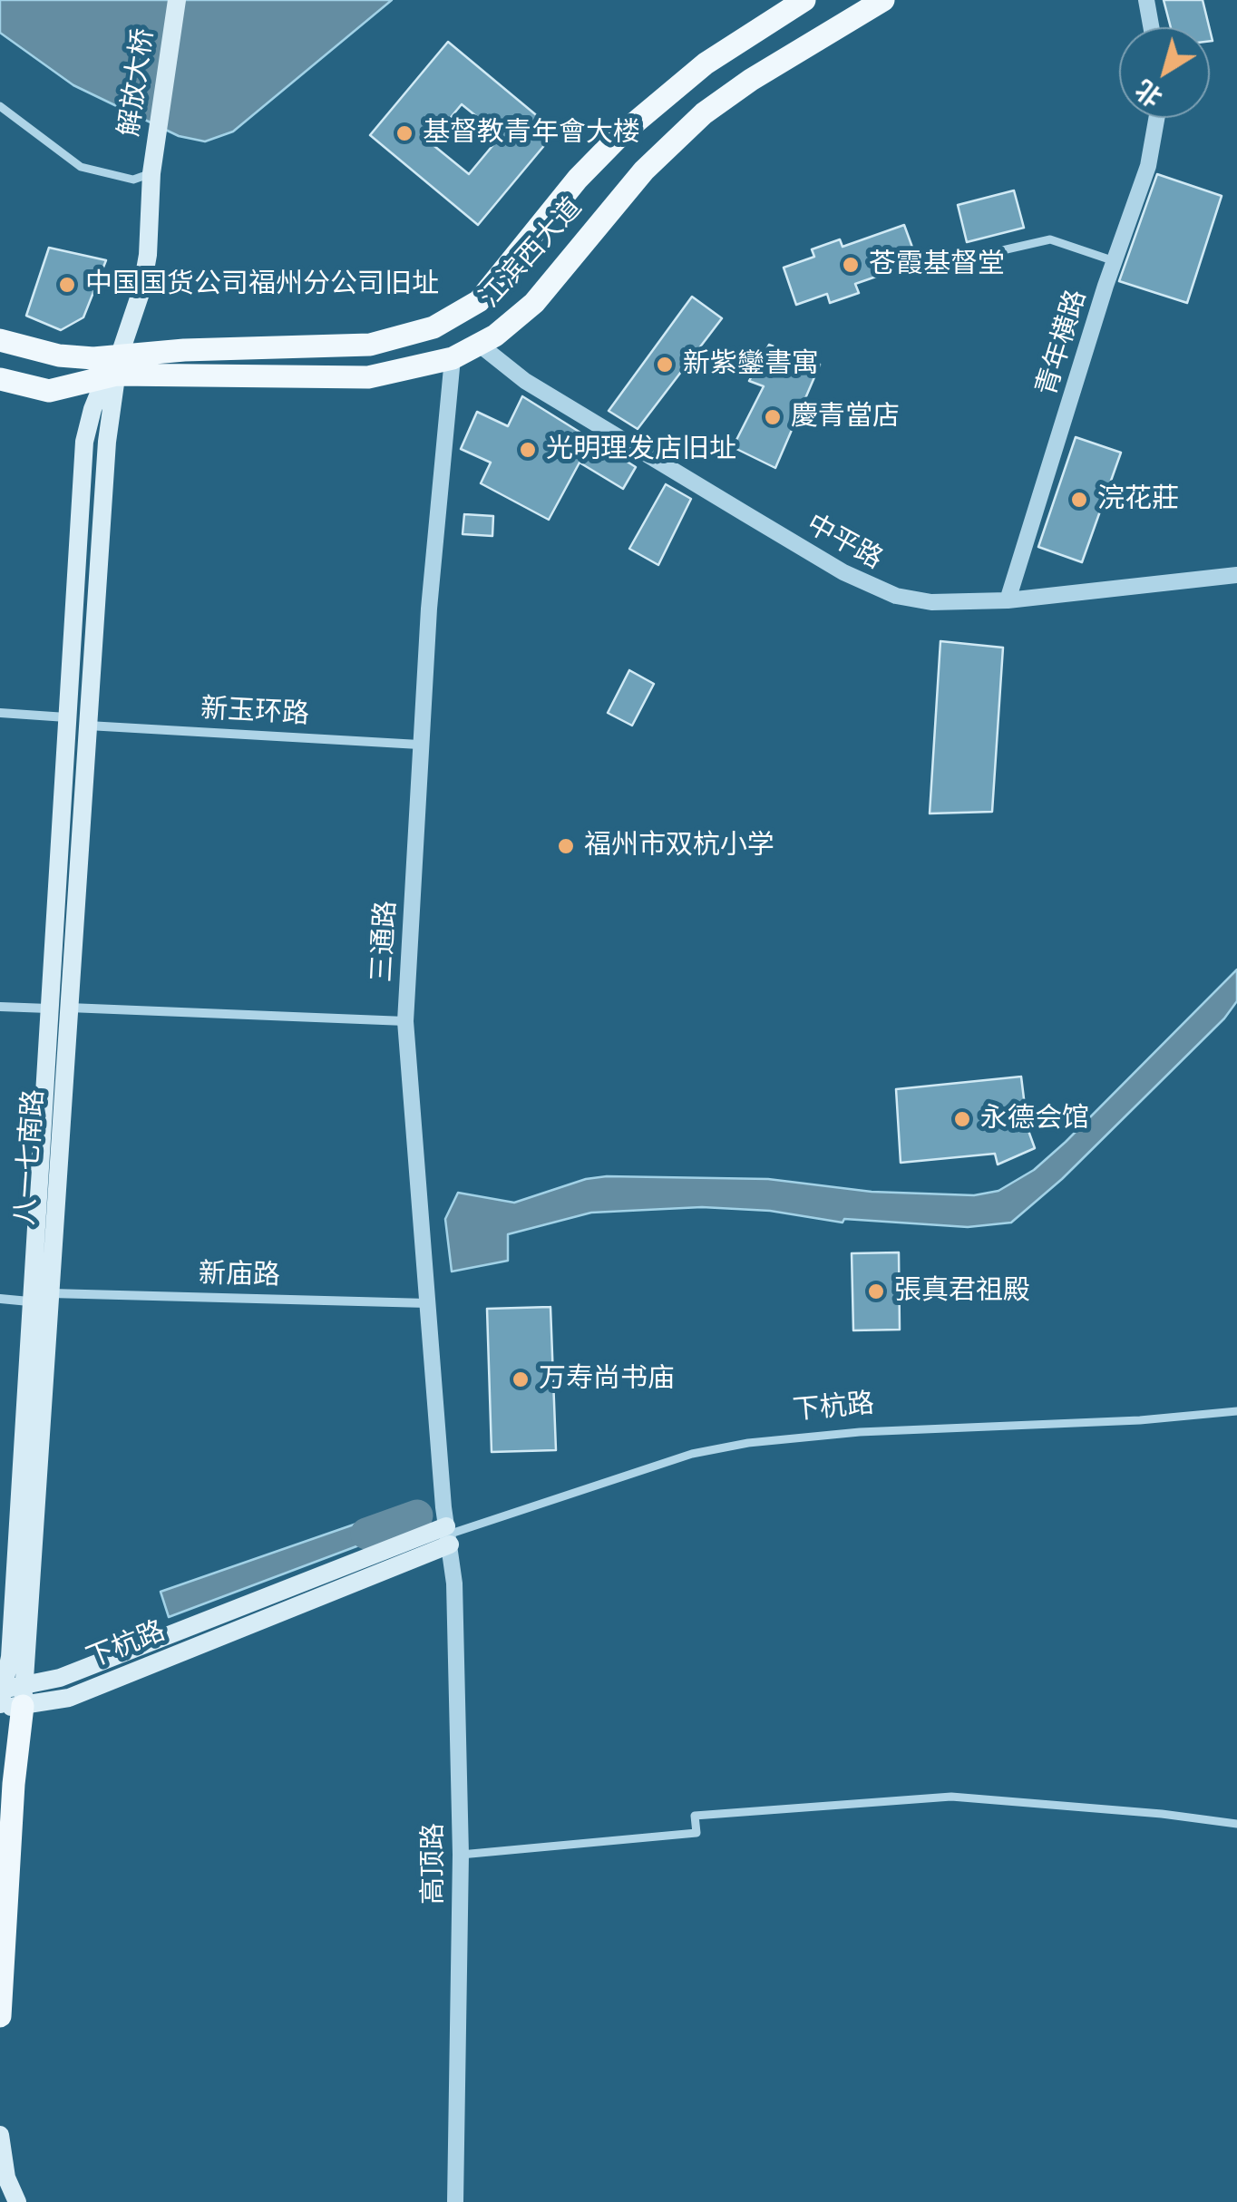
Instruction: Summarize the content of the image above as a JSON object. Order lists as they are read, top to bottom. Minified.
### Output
{"streets":{"main road":["解放大桥","江滨西大道","八一七南路","下杭路"],"street":["青年横路","中平路","新玉环路","三通路","新庙路","高顶路"]},"crossings":[["解放大桥","八一七南路"],["江滨西大道","中平路"],["江滨西大道","三通路"],["江滨西大道","八一七南路"],["青年横路","中平路"],["新玉环路","三通路"],["新玉环路","八一七南路"],["三通路","新庙路"],["三通路","下杭路"],["三通路","高顶路"],["八一七南路","新庙路"],["八一七南路","下杭路"],["下杭路","高顶路"]],"places":["基督教青年會大楼","苍霞基督堂","中国国货公司福州分公司旧址","新紫鑾書寓","慶青當店","光明理发店旧址","浣花莊","福州市双杭小学","永德会馆","張真君祖殿","万寿尚书庙"],"north":"bottom left"}
